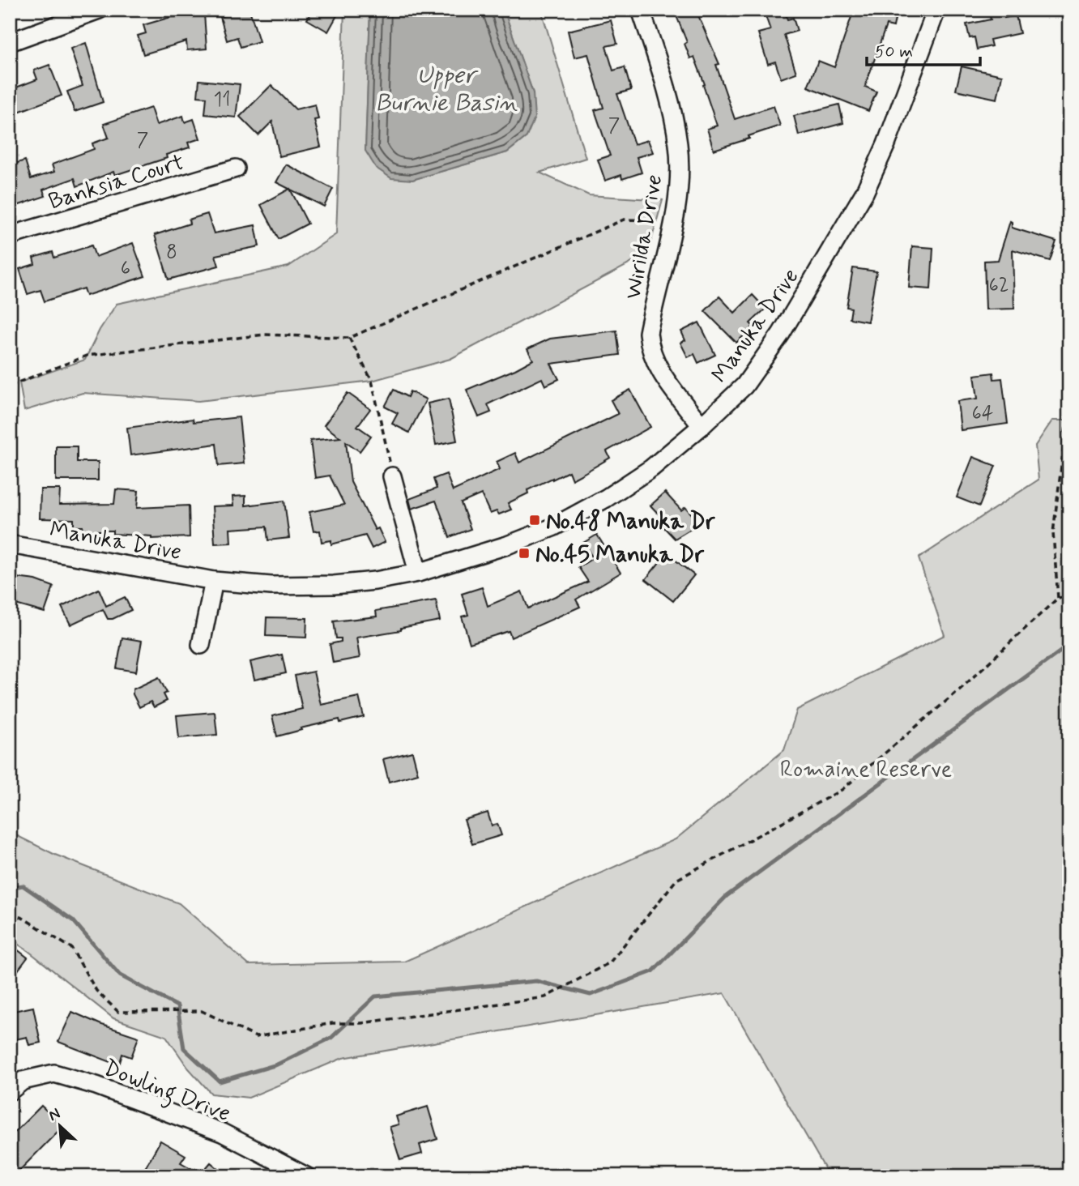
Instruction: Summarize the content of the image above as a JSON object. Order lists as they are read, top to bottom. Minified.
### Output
{"streets":{"street":["Banksia Court","Wirilda Drive","Manuka Drive","Dowling Drive"]},"crossings":[["Wirilda Drive","Manuka Drive"]],"water":["Upper Burnie Basin"],"parks":["Romaine Reserve"],"places":{"transit":["No.48 Manuka Dr","No.45 Manuka Dr"]},"house_numbers":["11","7","7","8","6","62","64"],"scale_bar":"50 m","north":"top left"}
